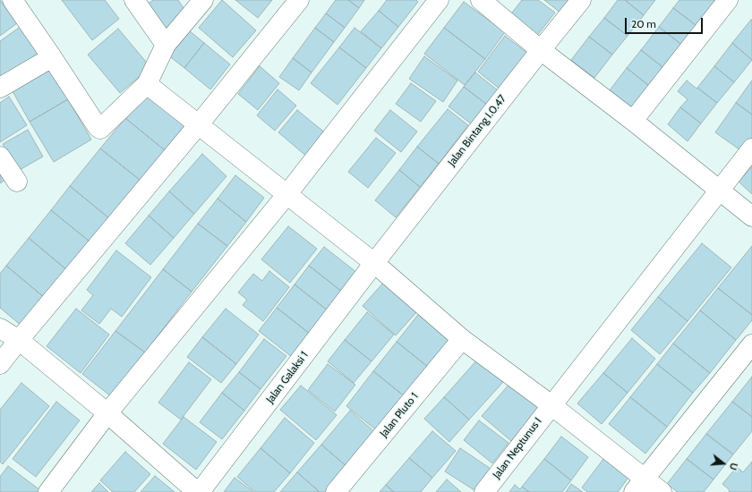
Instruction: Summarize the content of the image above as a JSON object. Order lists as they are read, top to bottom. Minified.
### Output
{"streets":{"street":["Jalan Bintang I.0.47","Jalan Galaksi 1","Jalan Pluto 1","Jalan Neptunus I"]},"crossings":[["Jalan Bintang I.0.47","Jalan Galaksi 1"]],"scale_bar":"20 m","north":"right"}
